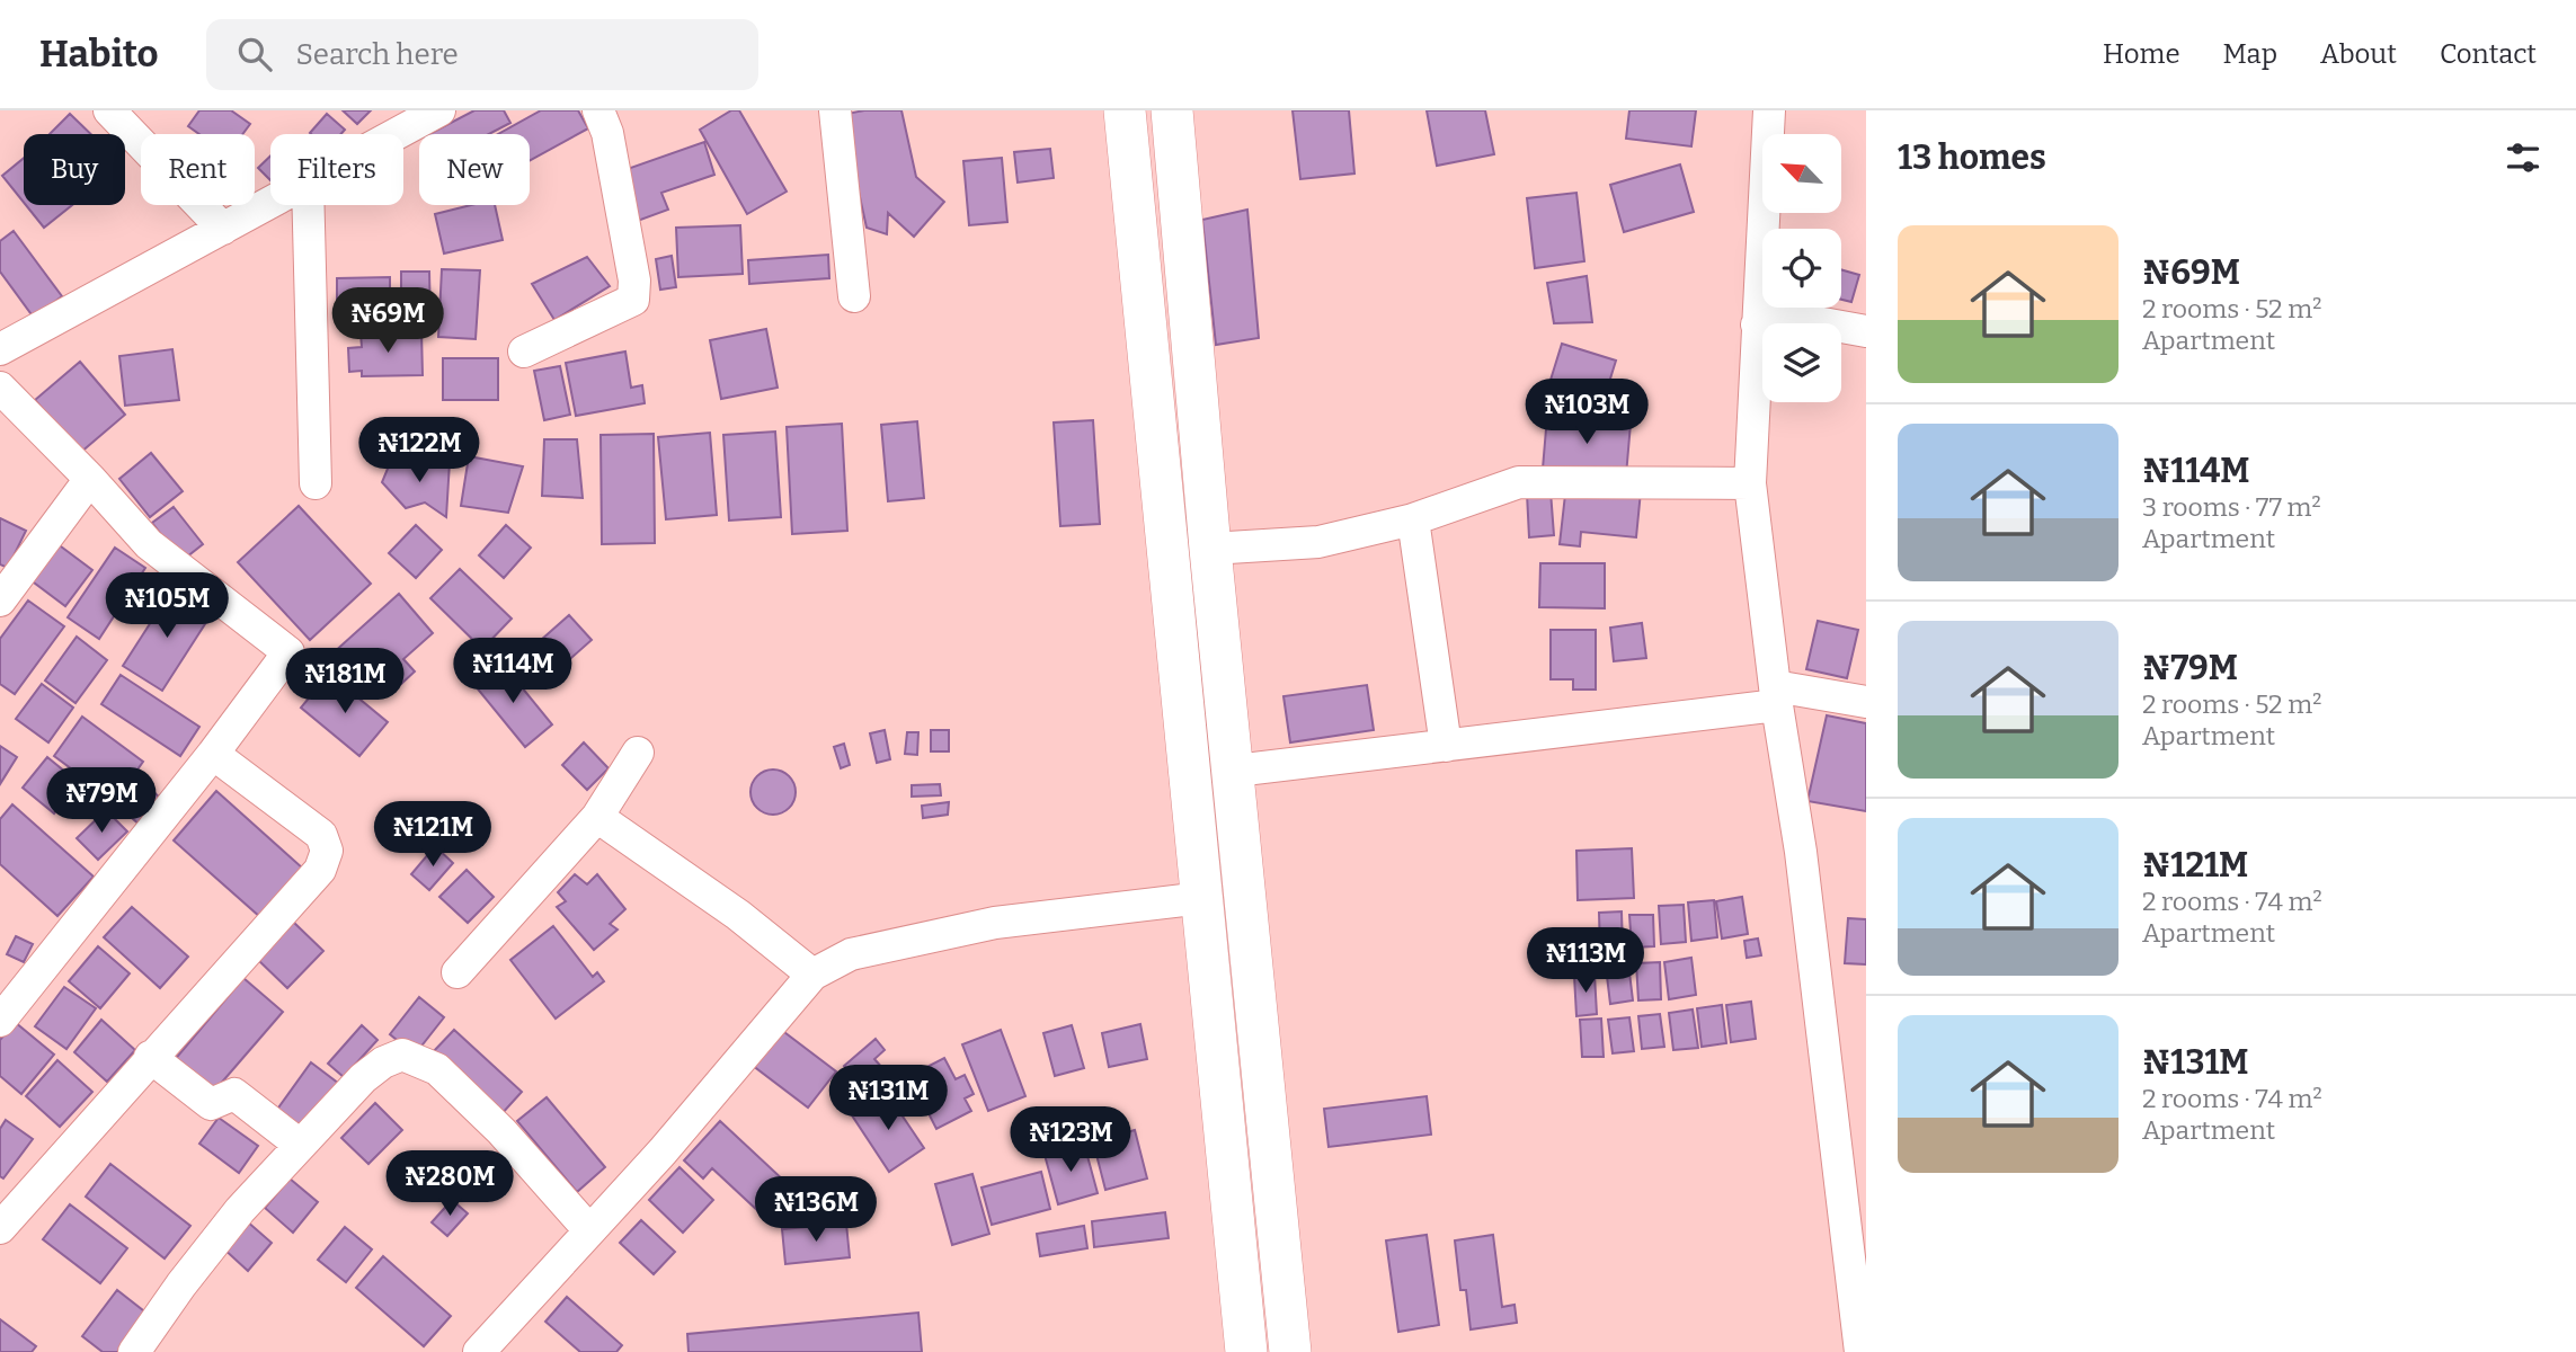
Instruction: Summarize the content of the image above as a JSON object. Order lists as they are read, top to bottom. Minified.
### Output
{"north":"top left","page":{"header":"Habito","search":"Search here","nav":["Home","Map","About","Contact"],"heading":"13 homes","chip":["Buy","Rent","Filters","New"],"list":[{"name":"₦69M","note":"2 rooms · 52 m² · Apartment"},{"name":"₦114M","note":"3 rooms · 77 m² · Apartment"},{"name":"₦79M","note":"2 rooms · 52 m² · Apartment"},{"name":"₦121M","note":"2 rooms · 74 m² · Apartment"},{"name":"₦131M","note":"2 rooms · 74 m² · Apartment"}],"price":["₦69M","₦103M","₦122M","₦105M","₦114M","₦181M","₦79M","₦121M","₦113M","₦131M","₦123M","₦280M","₦136M"]}}
